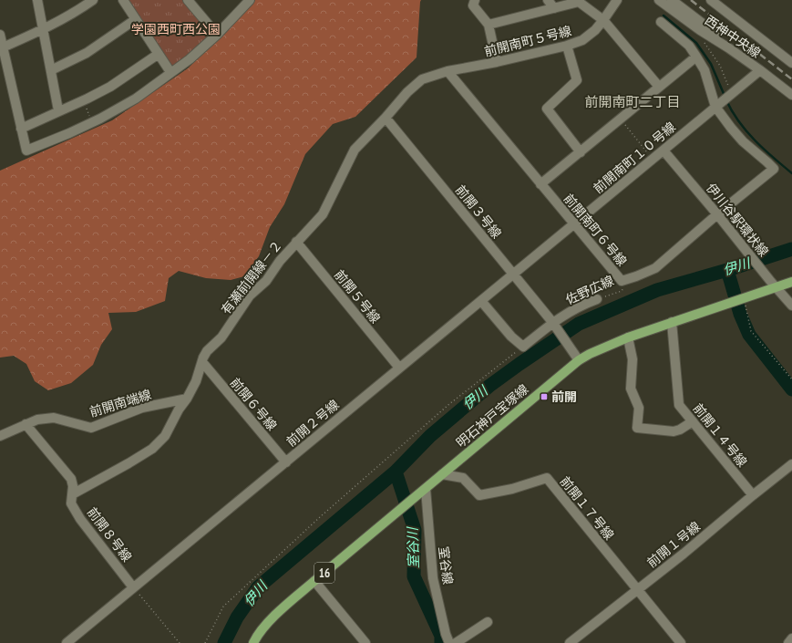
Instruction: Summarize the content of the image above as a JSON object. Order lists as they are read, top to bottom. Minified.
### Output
{"streets":{"main road":["明石神戸宝塚線","16"],"street":["西神中央線","前開南町５号線","前開南町１０号線","前開３号線","伊川谷駅環状線","前開南町６号線","有瀬前開線－２","佐野広線","前開５号線","前開南端線","前開６号線","前開２号線","前開１４号線","前開１７号線","前開８号線","前開１号線","室谷線"]},"crossings":[["西神中央線","前開南町１０号線"],["前開南町５号線","前開南町６号線"],["前開南町５号線","有瀬前開線－２"],["前開南町１０号線","伊川谷駅環状線"],["前開南町１０号線","前開南町６号線"],["前開南町１０号線","前開２号線"],["前開３号線","有瀬前開線－２"],["前開３号線","佐野広線"],["前開３号線","前開２号線"],["伊川谷駅環状線","前開南町６号線"],["伊川谷駅環状線","明石神戸宝塚線"],["前開南町６号線","有瀬前開線－２"],["前開南町６号線","前開２号線"],["有瀬前開線－２","前開５号線"],["有瀬前開線－２","前開南端線"],["有瀬前開線－２","前開６号線"],["有瀬前開線－２","前開８号線"],["前開５号線","前開２号線"],["前開南端線","前開８号線"],["前開６号線","前開２号線"],["明石神戸宝塚線","前開１４号線"],["明石神戸宝塚線","前開１７号線"],["明石神戸宝塚線","室谷線"],["前開２号線","前開８号線"],["前開１４号線","前開１号線"],["前開１７号線","前開１号線"]],"districts":["前開南町二丁目"],"water":["伊川","室谷川"],"parks":["学園西町西公園"],"places":{"transit":["前開"]}}
